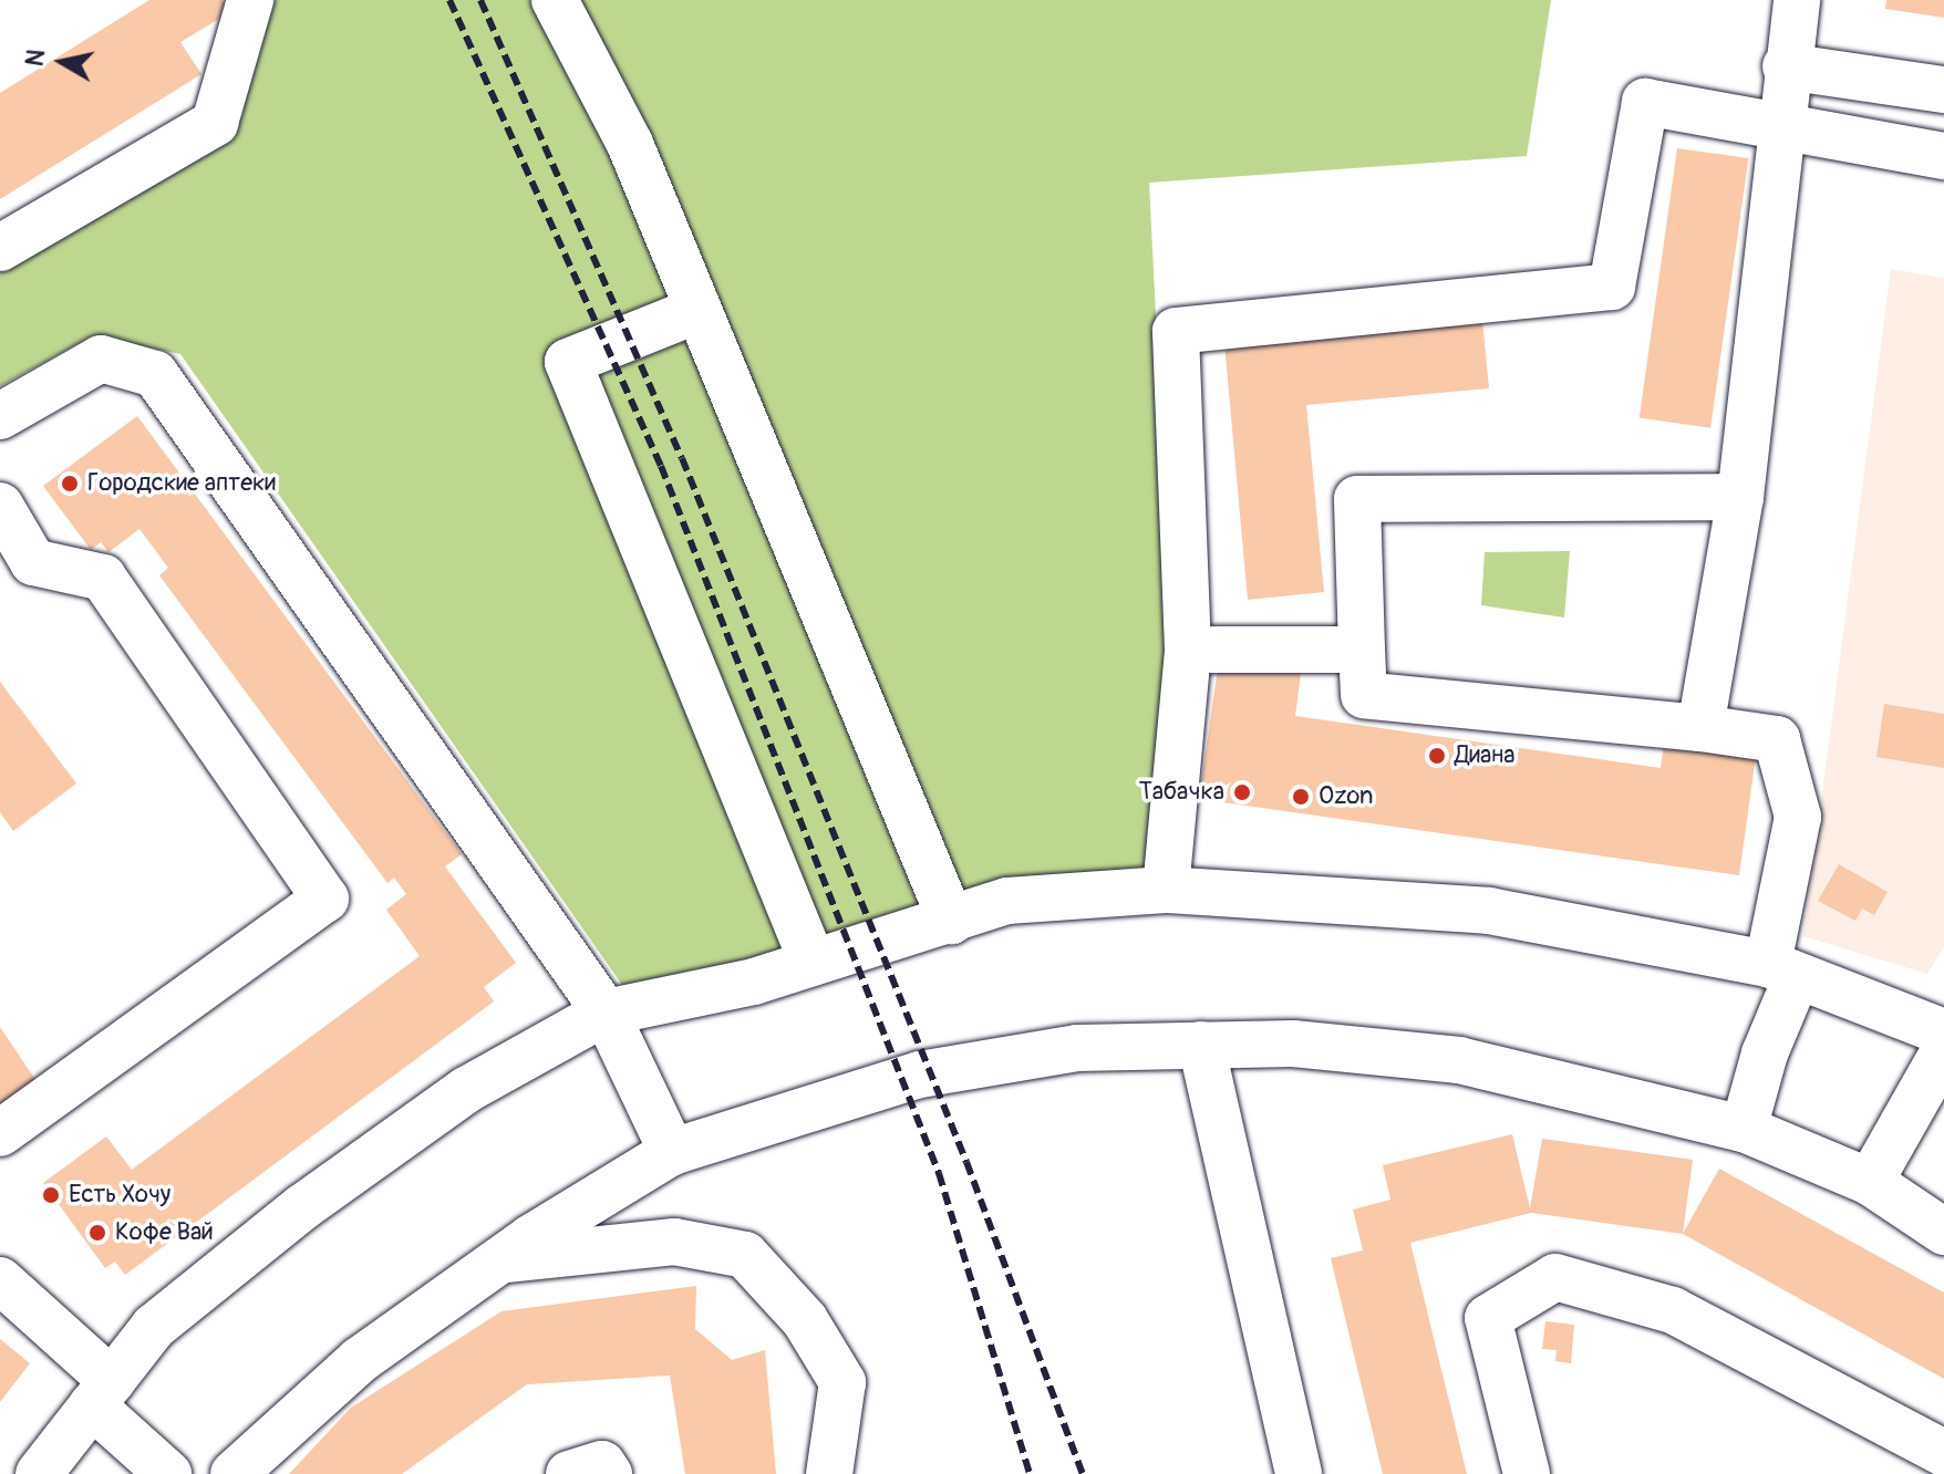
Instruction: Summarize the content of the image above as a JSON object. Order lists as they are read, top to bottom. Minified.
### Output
{"places":["Городские аптеки","Диана","Табачка","Ozon","Есть Хочу","Кофе Вай"],"north":"left"}
